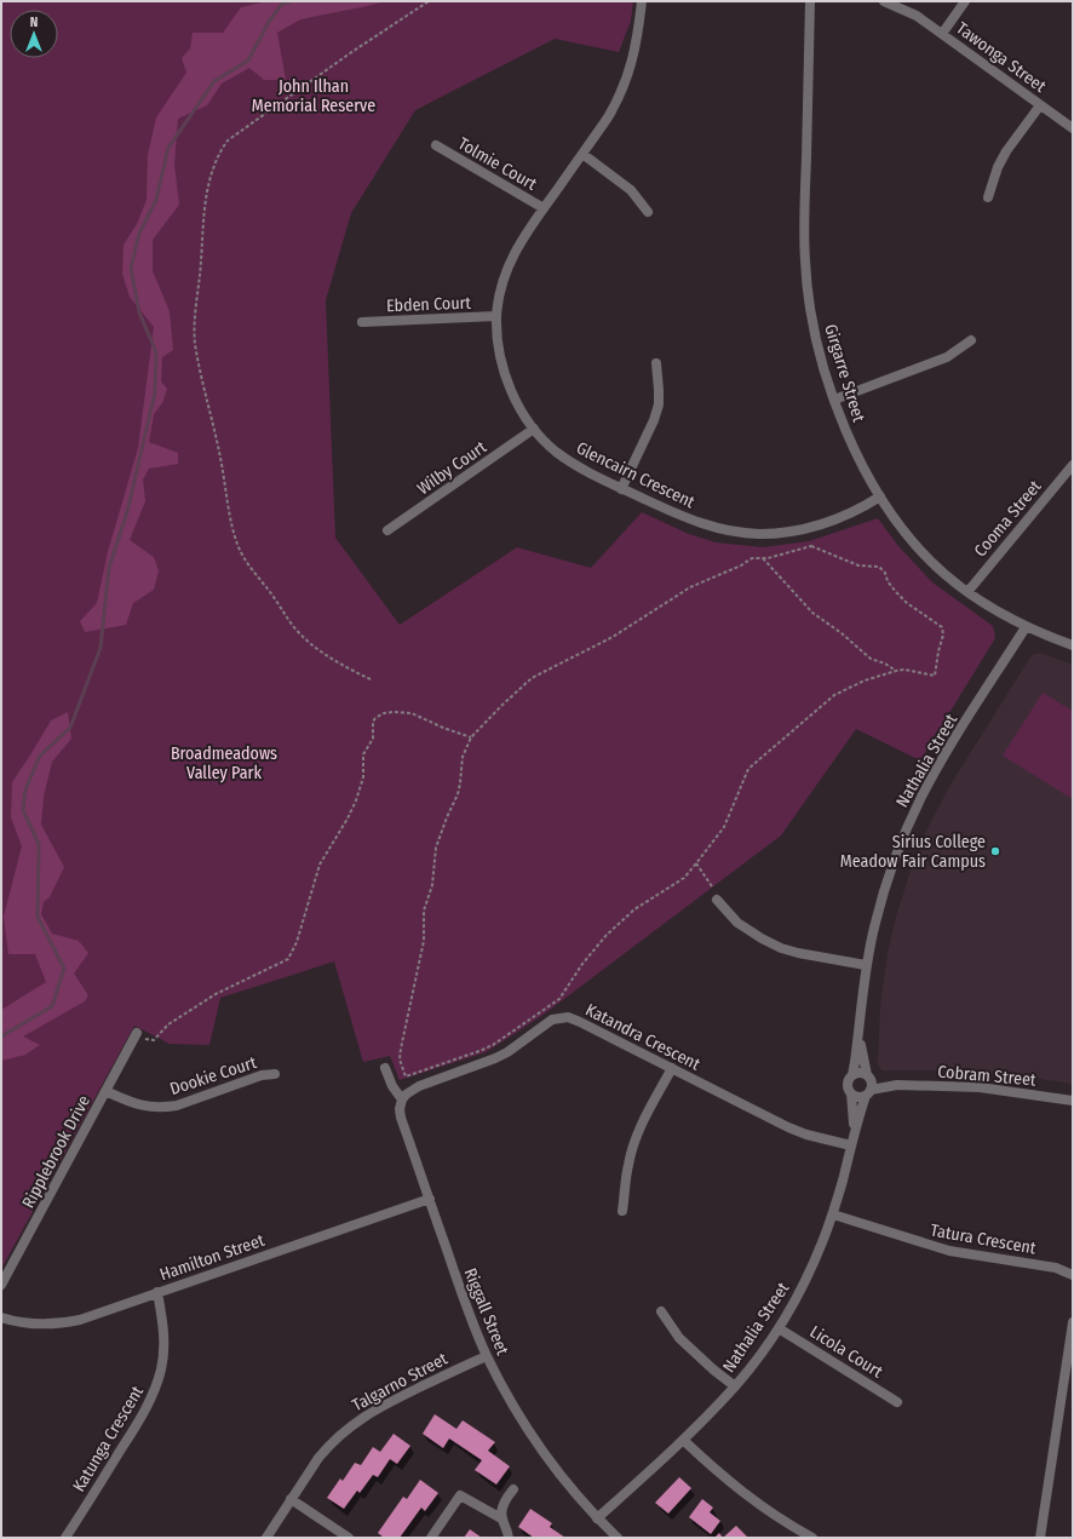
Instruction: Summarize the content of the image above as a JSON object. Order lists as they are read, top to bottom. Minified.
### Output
{"streets":{"street":["Tawonga Street","Tolmie Court","Ebden Court","Girgarre Street","Wilby Court","Glencairn Crescent","Cooma Street","Nathalia Street","Katandra Crescent","Dookie Court","Cobram Street","Ripplebrook Drive","Tatura Crescent","Hamilton Street","Riggall Street","Licola Court","Talgarno Street","Katunga Crescent"]},"crossings":[["Tolmie Court","Glencairn Crescent"],["Ebden Court","Glencairn Crescent"],["Girgarre Street","Glencairn Crescent"],["Girgarre Street","Cooma Street"],["Girgarre Street","Nathalia Street"],["Wilby Court","Glencairn Crescent"],["Nathalia Street","Katandra Crescent"],["Nathalia Street","Cobram Street"],["Nathalia Street","Tatura Crescent"],["Nathalia Street","Riggall Street"],["Nathalia Street","Licola Court"],["Katandra Crescent","Riggall Street"],["Dookie Court","Ripplebrook Drive"],["Hamilton Street","Riggall Street"],["Hamilton Street","Katunga Crescent"],["Riggall Street","Talgarno Street"]],"parks":["John Ilhan Memorial Reserve","Broadmeadows Valley Park"],"places":["Sirius College Meadow Fair Campus"],"north":"top"}
